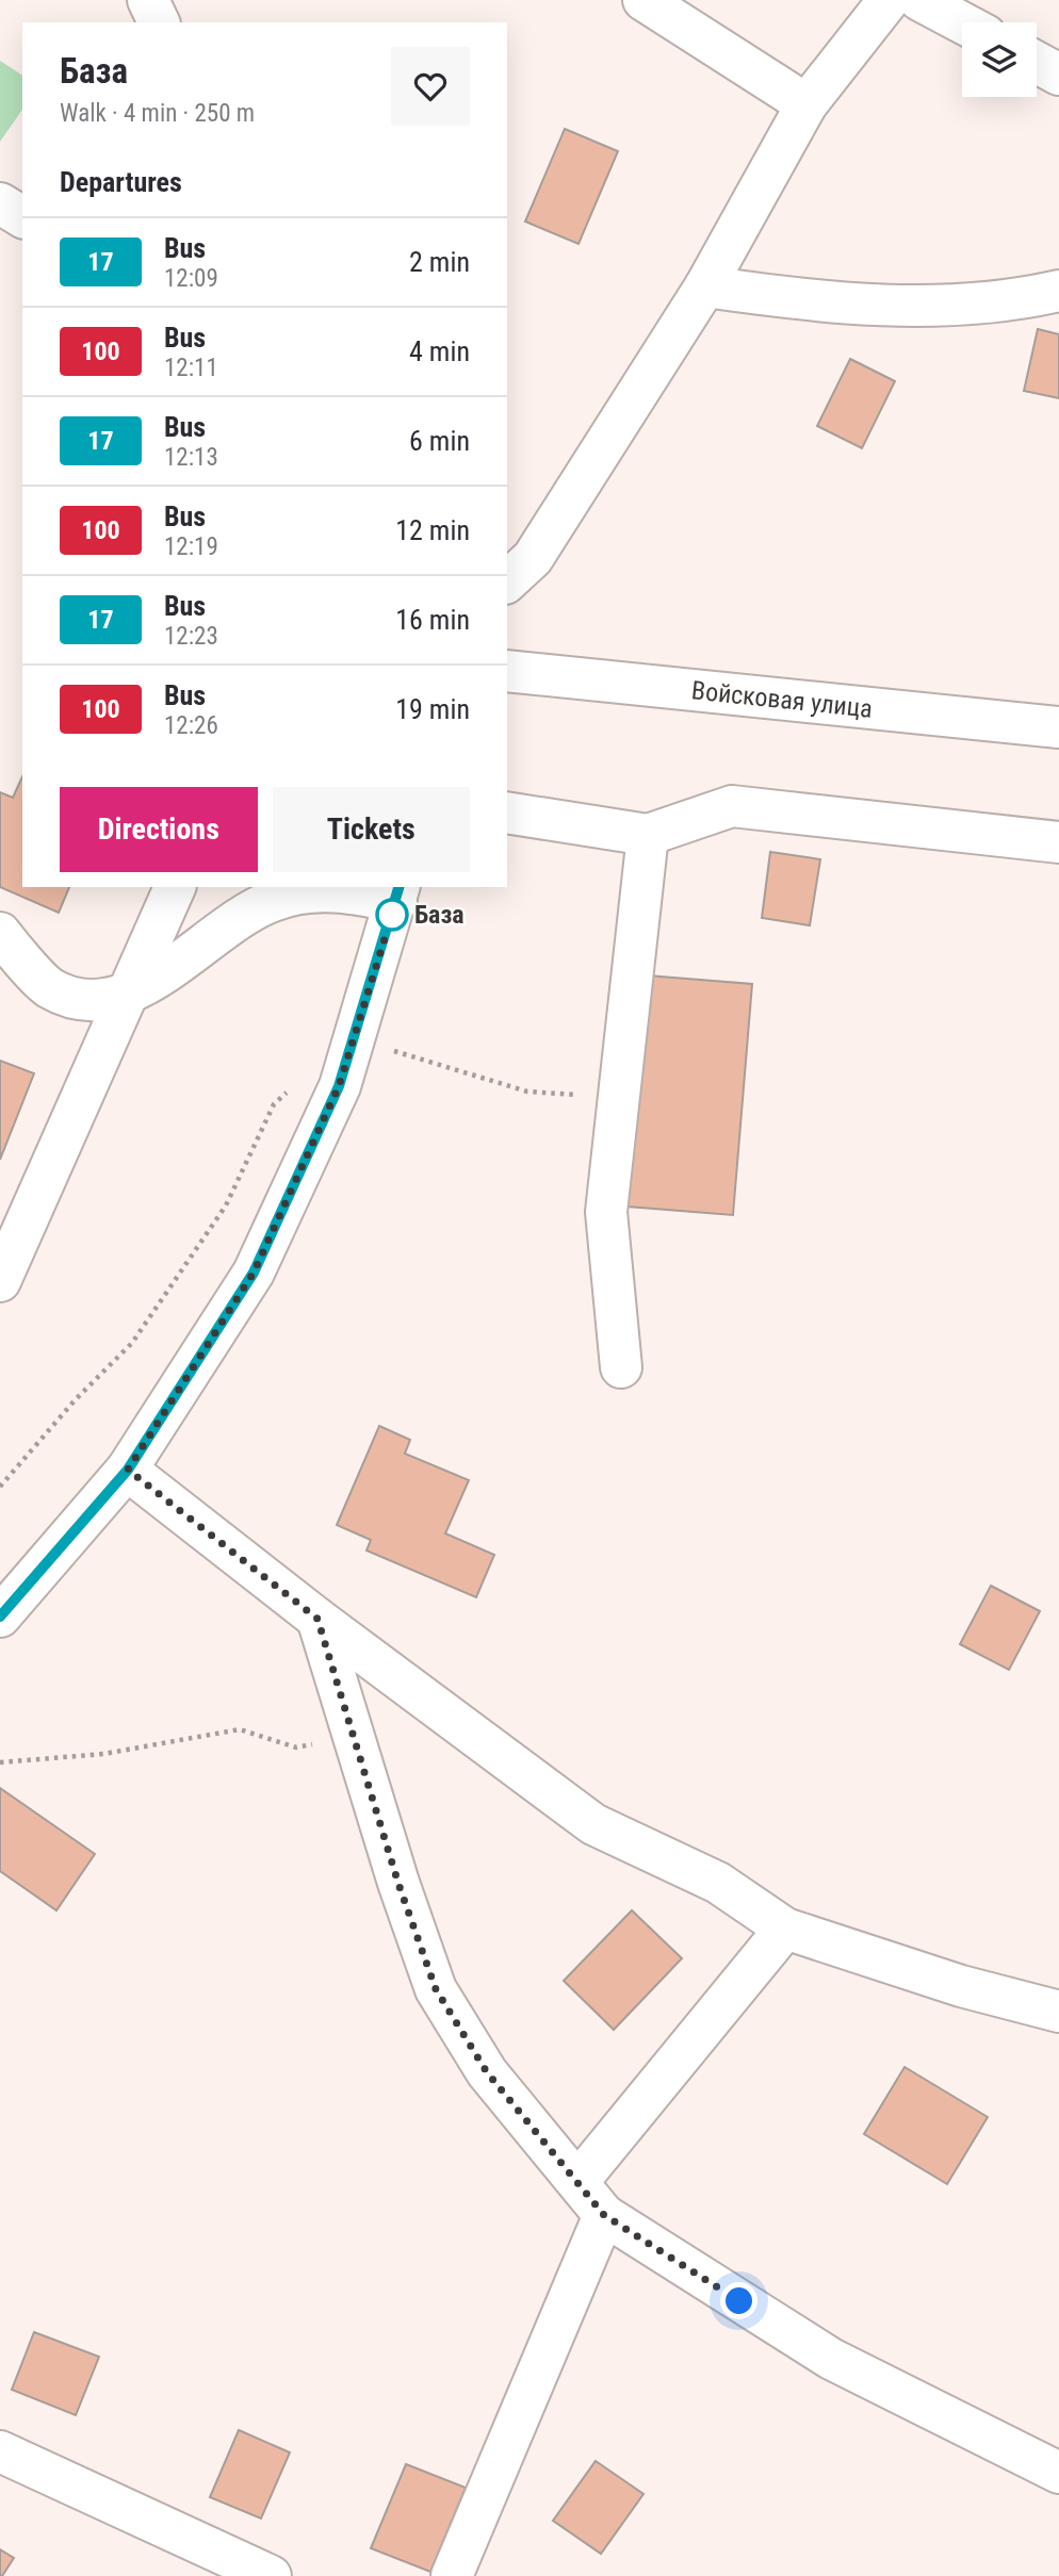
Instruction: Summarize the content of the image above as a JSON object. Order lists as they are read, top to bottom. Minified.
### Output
{"streets":{"street":["Войсковая улица"]},"places":["База"],"lines":["bus line 17"],"page":{"heading":[["База","Walk · 4 min · 250 m"],"Departures"],"list":[{"mark":"17","name":"Bus","note":"12:09","value":"2 min"},{"mark":"100","name":"Bus","note":"12:11","value":"4 min"},{"mark":"17","name":"Bus","note":"12:13","value":"6 min"},{"mark":"100","name":"Bus","note":"12:19","value":"12 min"},{"mark":"17","name":"Bus","note":"12:23","value":"16 min"},{"mark":"100","name":"Bus","note":"12:26","value":"19 min"}],"buttons":["Directions","Tickets"]}}
